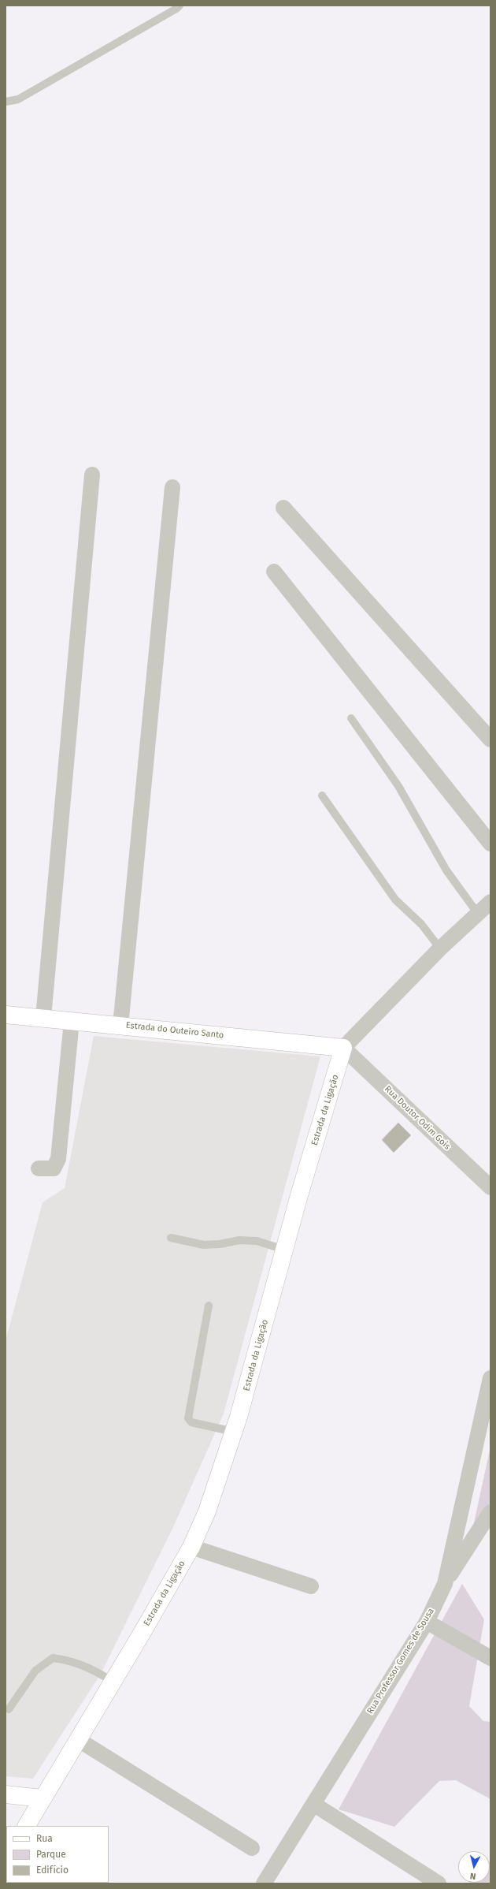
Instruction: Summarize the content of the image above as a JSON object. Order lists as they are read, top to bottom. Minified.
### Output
{"streets":{"street":["Estrada do Outeiro Santo","Estrada da Ligação","Rua Doutor Odim Gois","Rua Professor Gomes de Sousa"]},"crossings":[["Estrada do Outeiro Santo","Estrada da Ligação"],["Estrada do Outeiro Santo","Rua Doutor Odim Gois"],["Estrada da Ligação","Rua Doutor Odim Gois"]],"legend":["Rua","Parque","Edifício"],"north":"bottom"}
